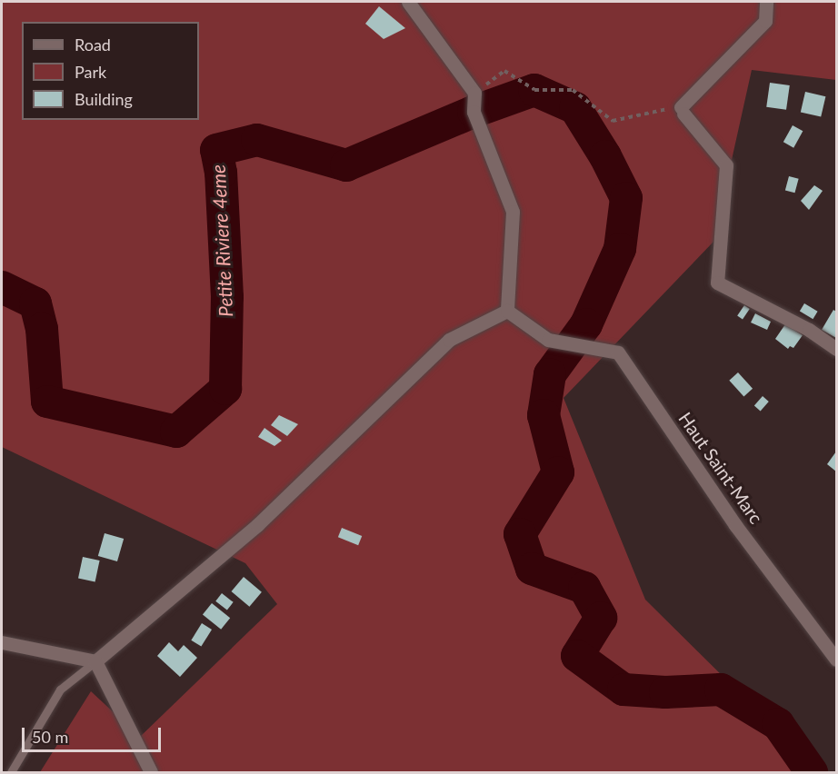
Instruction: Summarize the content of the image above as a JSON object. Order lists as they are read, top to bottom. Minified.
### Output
{"streets":{"street":["Haut Saint-Marc"]},"water":["Petite Riviere 4eme"],"legend":["Road","Park","Building"],"scale_bar":"50 m"}
